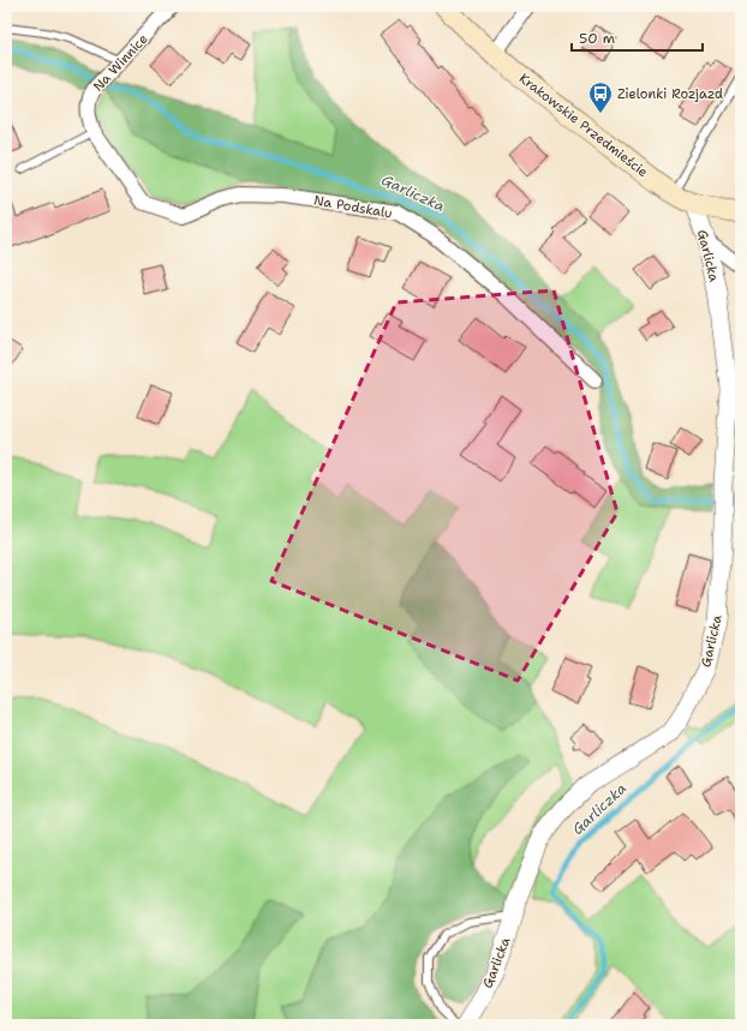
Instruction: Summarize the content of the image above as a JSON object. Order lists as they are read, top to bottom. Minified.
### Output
{"streets":{"main road":["Krakowskie Przedmieście"],"street":["Na Winnice","Na Podskalu","Garlicka"]},"crossings":[["Na Winnice","Na Podskalu"],["Krakowskie Przedmieście","Garlicka"]],"water":["Garliczka"],"places":{"bus stop":["Zielonki Rozjazd"]},"scale_bar":"50 m"}
